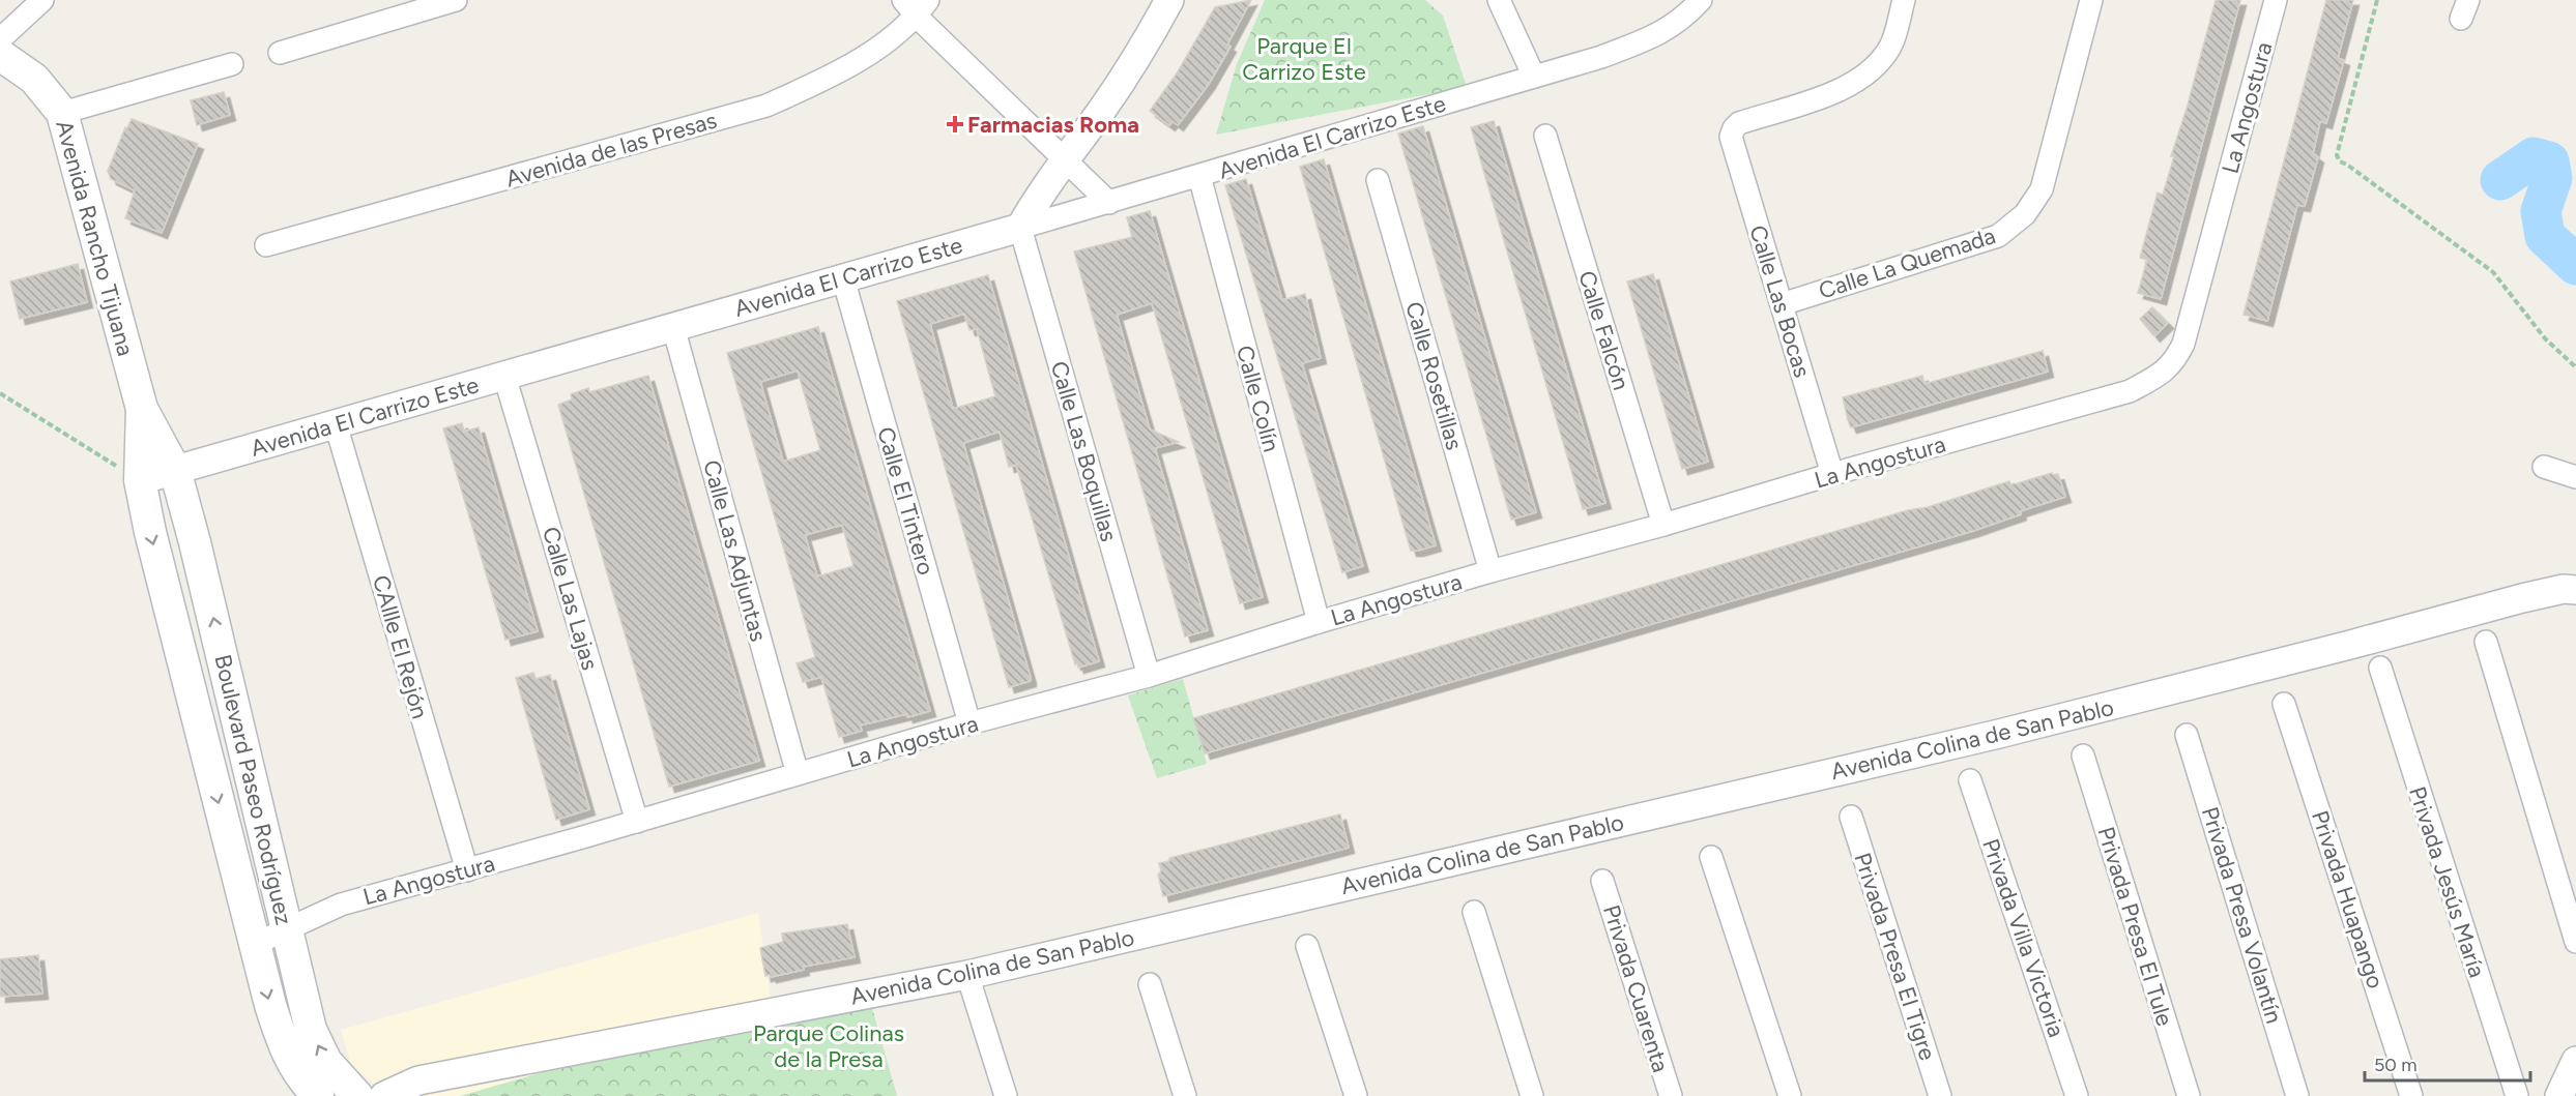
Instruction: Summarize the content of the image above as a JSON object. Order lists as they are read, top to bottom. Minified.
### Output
{"streets":{"main road":["Avenida Rancho Tijuana","Boulevard Paseo Rodríguez"],"street":["La Angostura","Avenida El Carrizo Este","Avenida de las Presas","Calle La Quemada","Calle Las Bocas","Calle Falcón","Calle Rosetillas","Calle Colín","Calle Las Boquillas","Calle El Tintero","Calle Las Adjuntas","Calle Las Lajas","CAllle El Rejón","Avenida Colina de San Pablo","Privada Jesús María","Privada Huapango","Privada Presa Volantín","Privada Presa El Tule","Privada Villa Victoria","Privada Presa El Tigre","Privada Cuarenta"]},"crossings":[["La Angostura","Calle Las Bocas"],["La Angostura","Calle Falcón"],["La Angostura","Calle Rosetillas"],["La Angostura","Calle Colín"],["La Angostura","Calle Las Boquillas"],["La Angostura","Calle El Tintero"],["La Angostura","Calle Las Adjuntas"],["La Angostura","Calle Las Lajas"],["La Angostura","CAllle El Rejón"],["La Angostura","Boulevard Paseo Rodríguez"],["Avenida El Carrizo Este","Avenida Rancho Tijuana"],["Avenida El Carrizo Este","Calle Colín"],["Avenida El Carrizo Este","Calle Las Boquillas"],["Avenida El Carrizo Este","Calle El Tintero"],["Avenida El Carrizo Este","Calle Las Adjuntas"],["Avenida El Carrizo Este","Calle Las Lajas"],["Avenida El Carrizo Este","CAllle El Rejón"],["Avenida El Carrizo Este","Boulevard Paseo Rodríguez"],["Avenida Rancho Tijuana","Boulevard Paseo Rodríguez"],["Calle La Quemada","Calle Las Bocas"]],"parks":["Parque El Carrizo Este","Parque Colinas de la Presa"],"places":{"health":["Farmacias Roma"]},"scale_bar":"50 m"}
